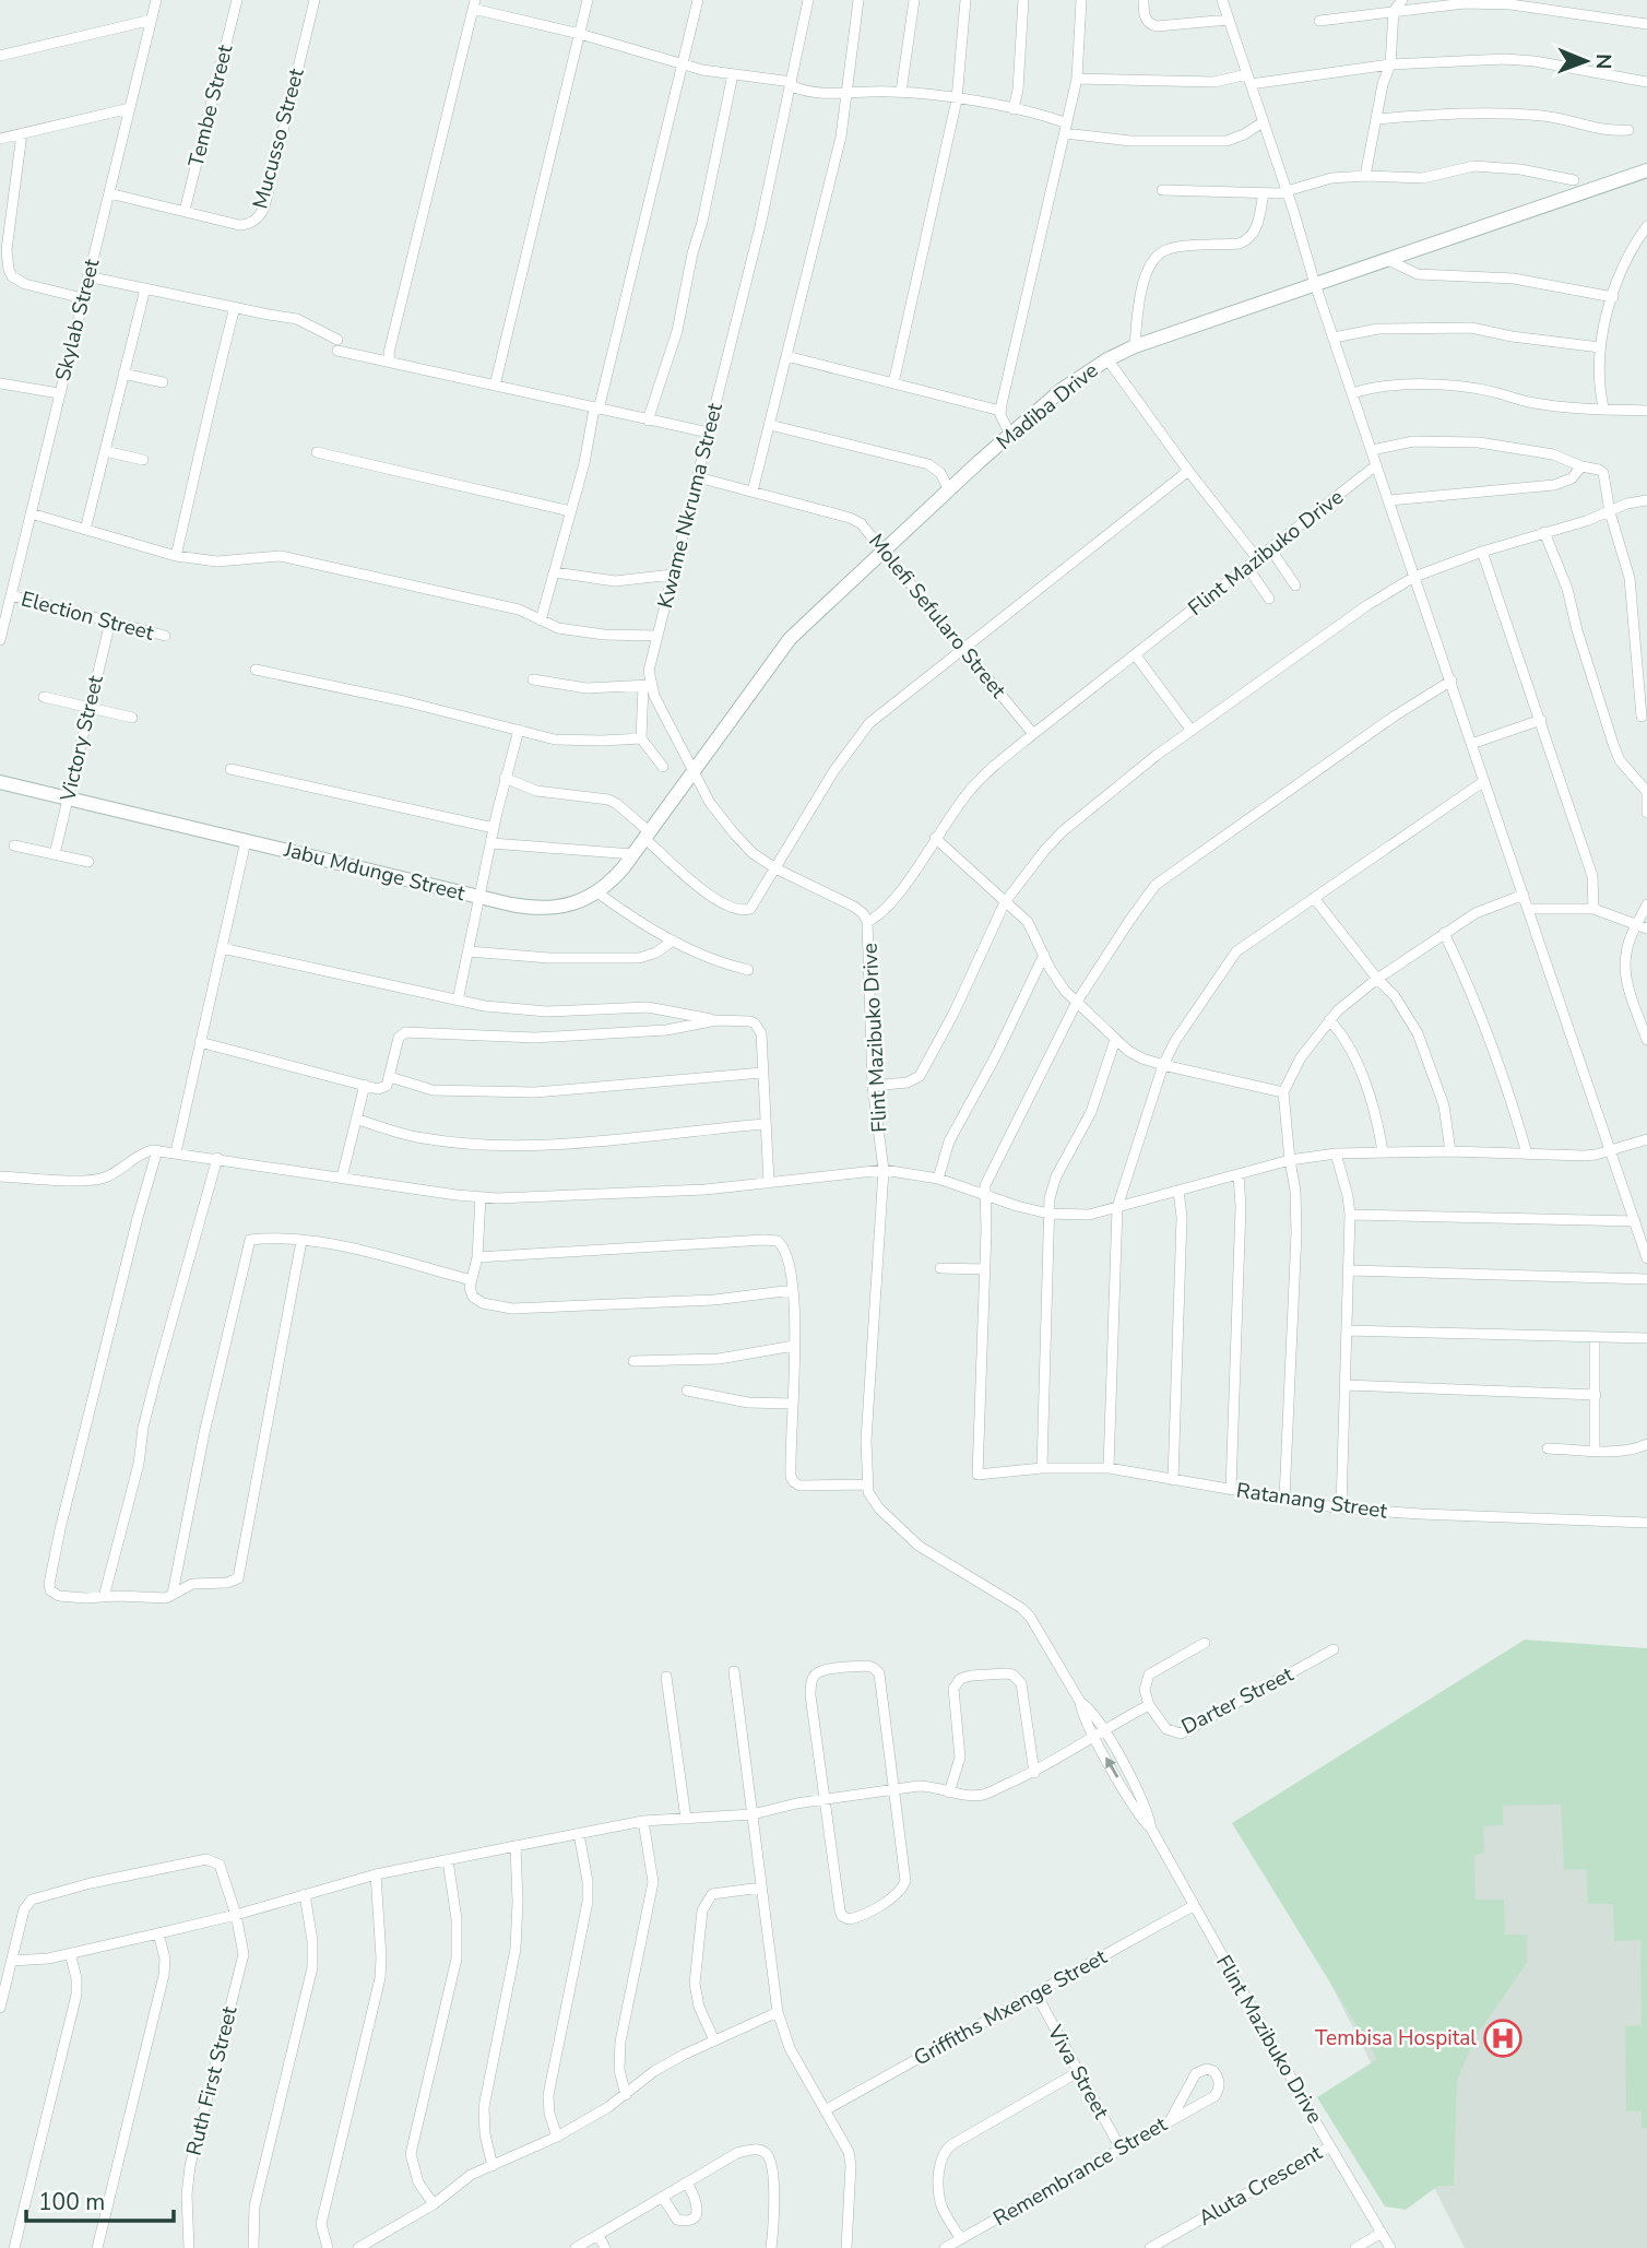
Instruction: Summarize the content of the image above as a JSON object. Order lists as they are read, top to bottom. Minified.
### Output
{"streets":{"street":["Tembe Street","Mucusso Street","Skylab Street","Madiba Drive","Kwame Nkruma Street","Flint Mazibuko Drive","Election Street","Molefi Sefularo Street","Victory Street","Jabu Mdunge Street","Ratanang Street","Darter Street","Griffiths Mxenge Street","Viva Street","Ruth First Street","Remembrance Street","Aluta Crescent"]},"crossings":[["Tembe Street","Mucusso Street"],["Mucusso Street","Skylab Street"],["Skylab Street","Election Street"],["Madiba Drive","Molefi Sefularo Street"],["Madiba Drive","Jabu Mdunge Street"],["Kwame Nkruma Street","Molefi Sefularo Street"],["Flint Mazibuko Drive","Molefi Sefularo Street"],["Flint Mazibuko Drive","Darter Street"],["Flint Mazibuko Drive","Griffiths Mxenge Street"],["Flint Mazibuko Drive","Aluta Crescent"],["Election Street","Victory Street"],["Victory Street","Jabu Mdunge Street"],["Darter Street","Ruth First Street"],["Griffiths Mxenge Street","Viva Street"],["Viva Street","Remembrance Street"]],"places":{"hospital":["Tembisa Hospital"]},"scale_bar":"100 m","north":"right"}
